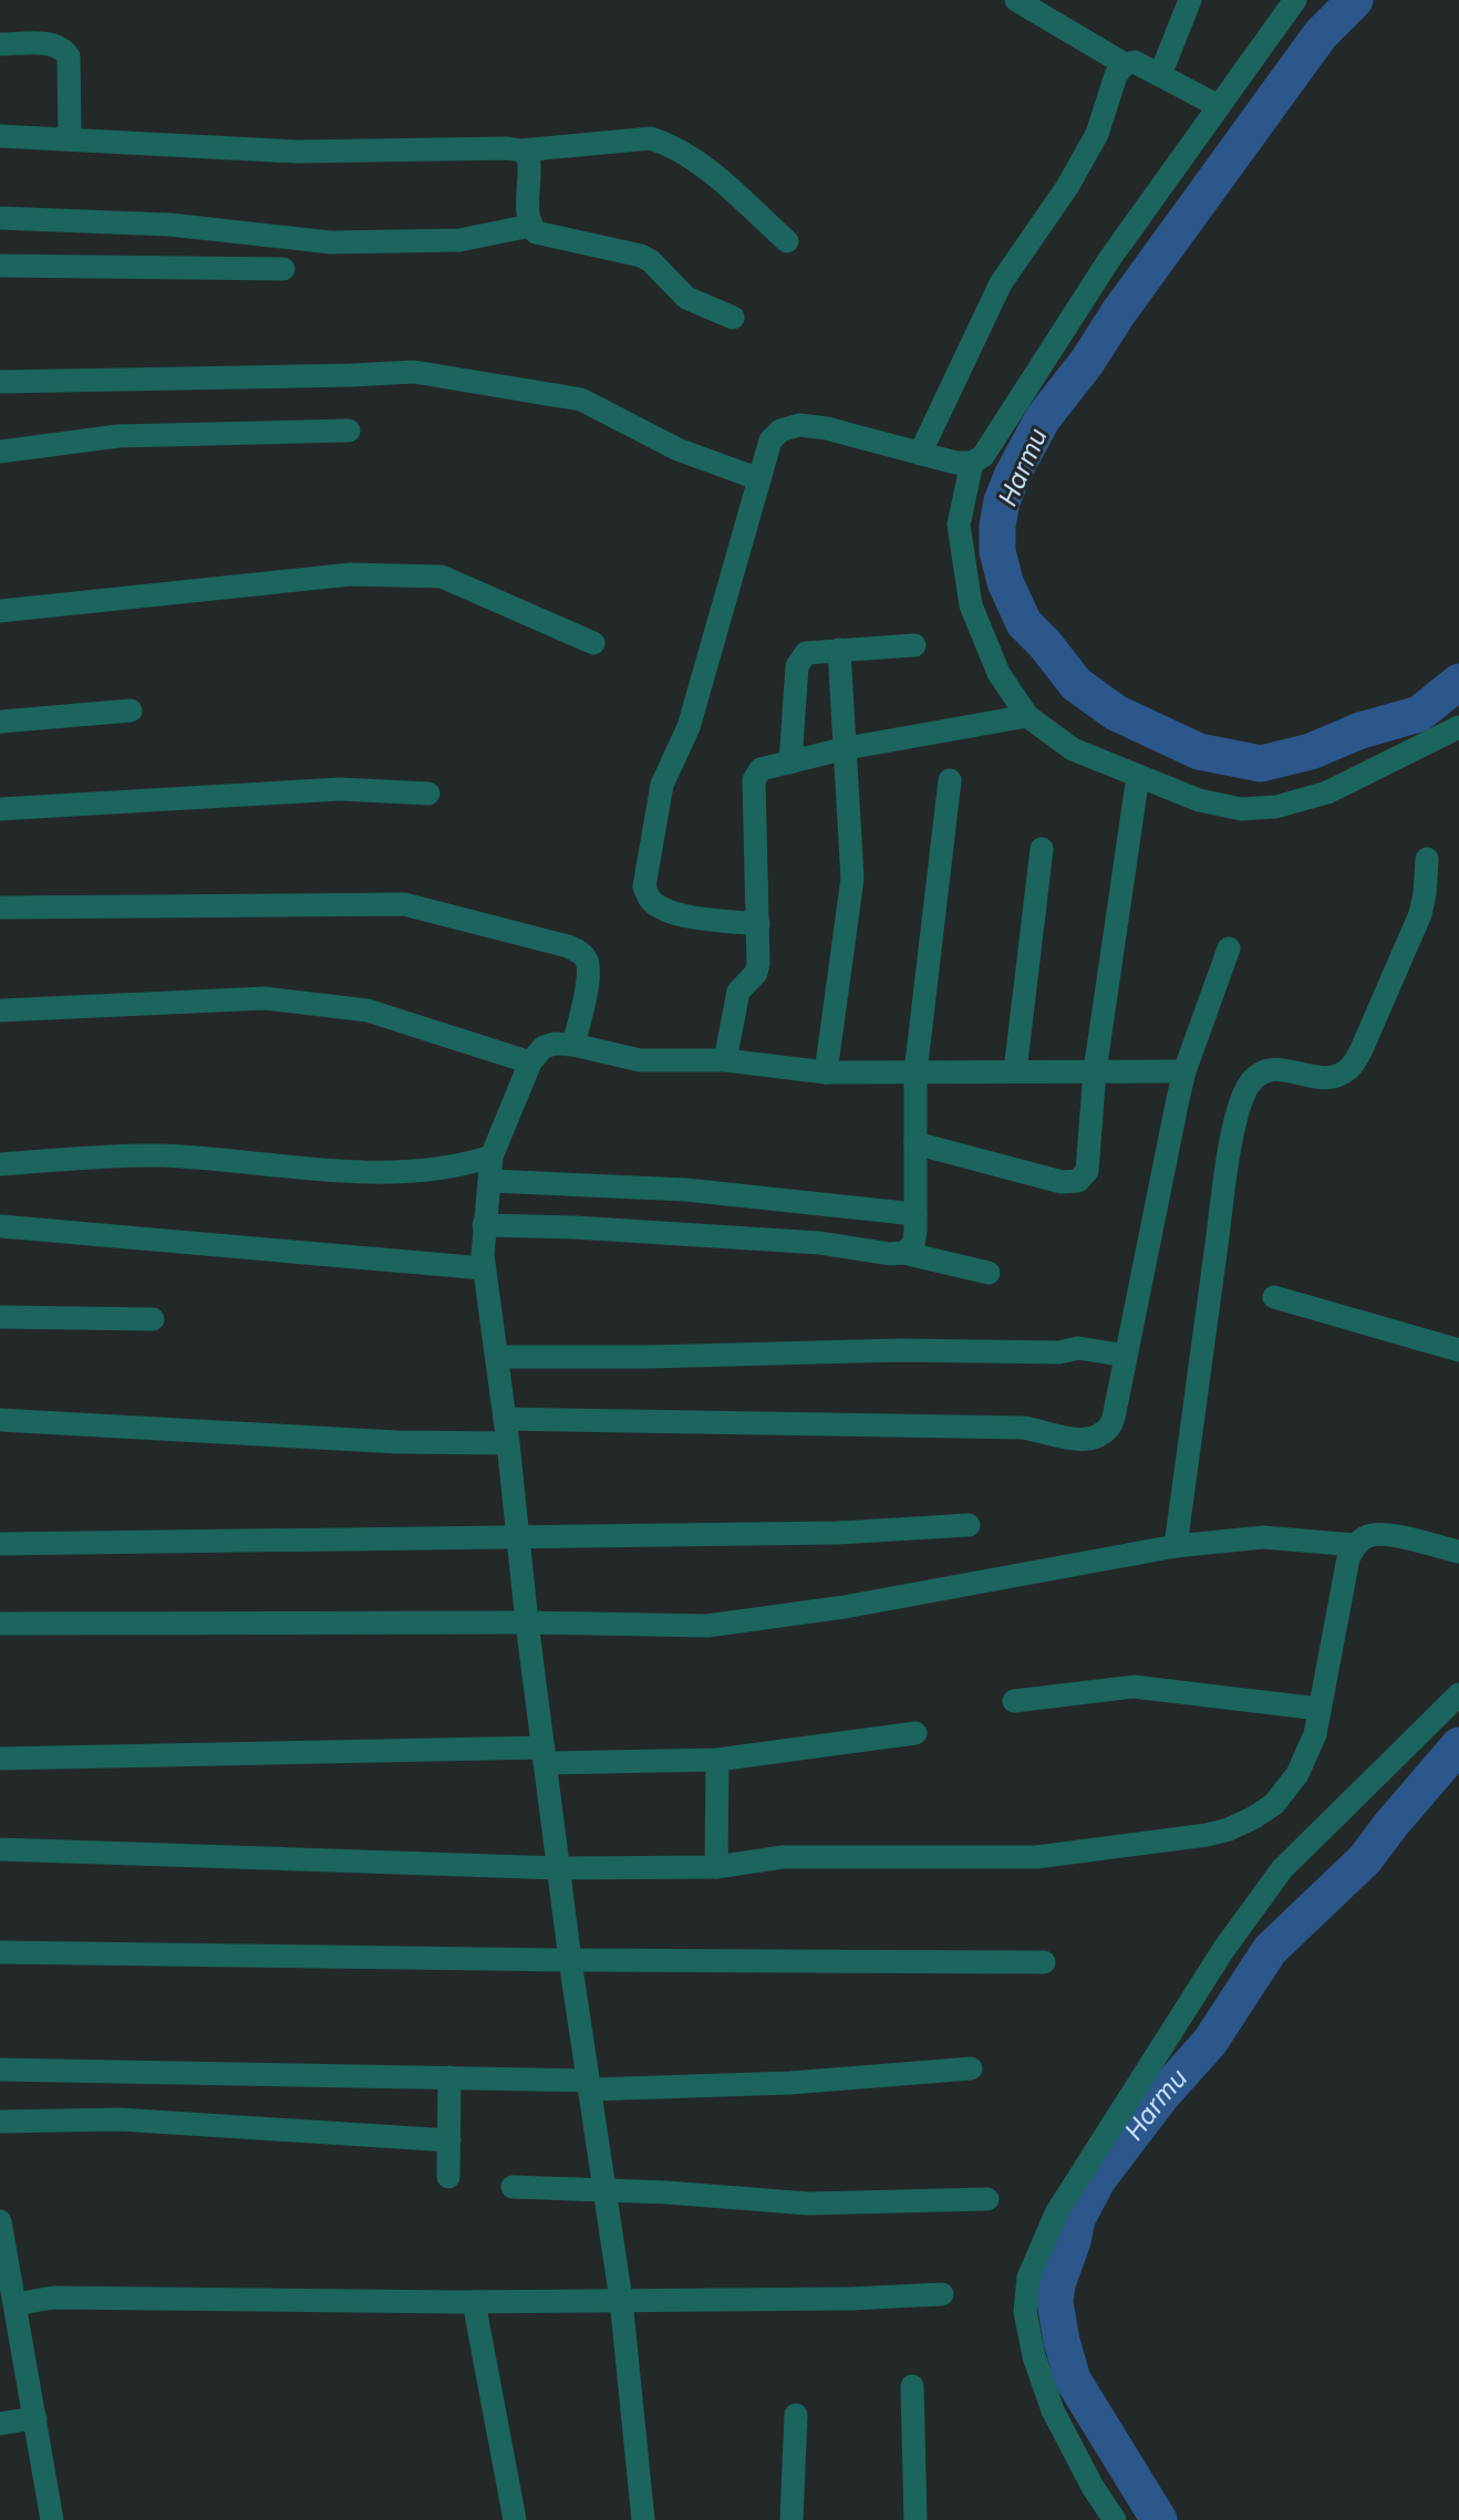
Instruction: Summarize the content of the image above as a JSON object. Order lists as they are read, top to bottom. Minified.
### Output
{"water":["Harmu"]}
